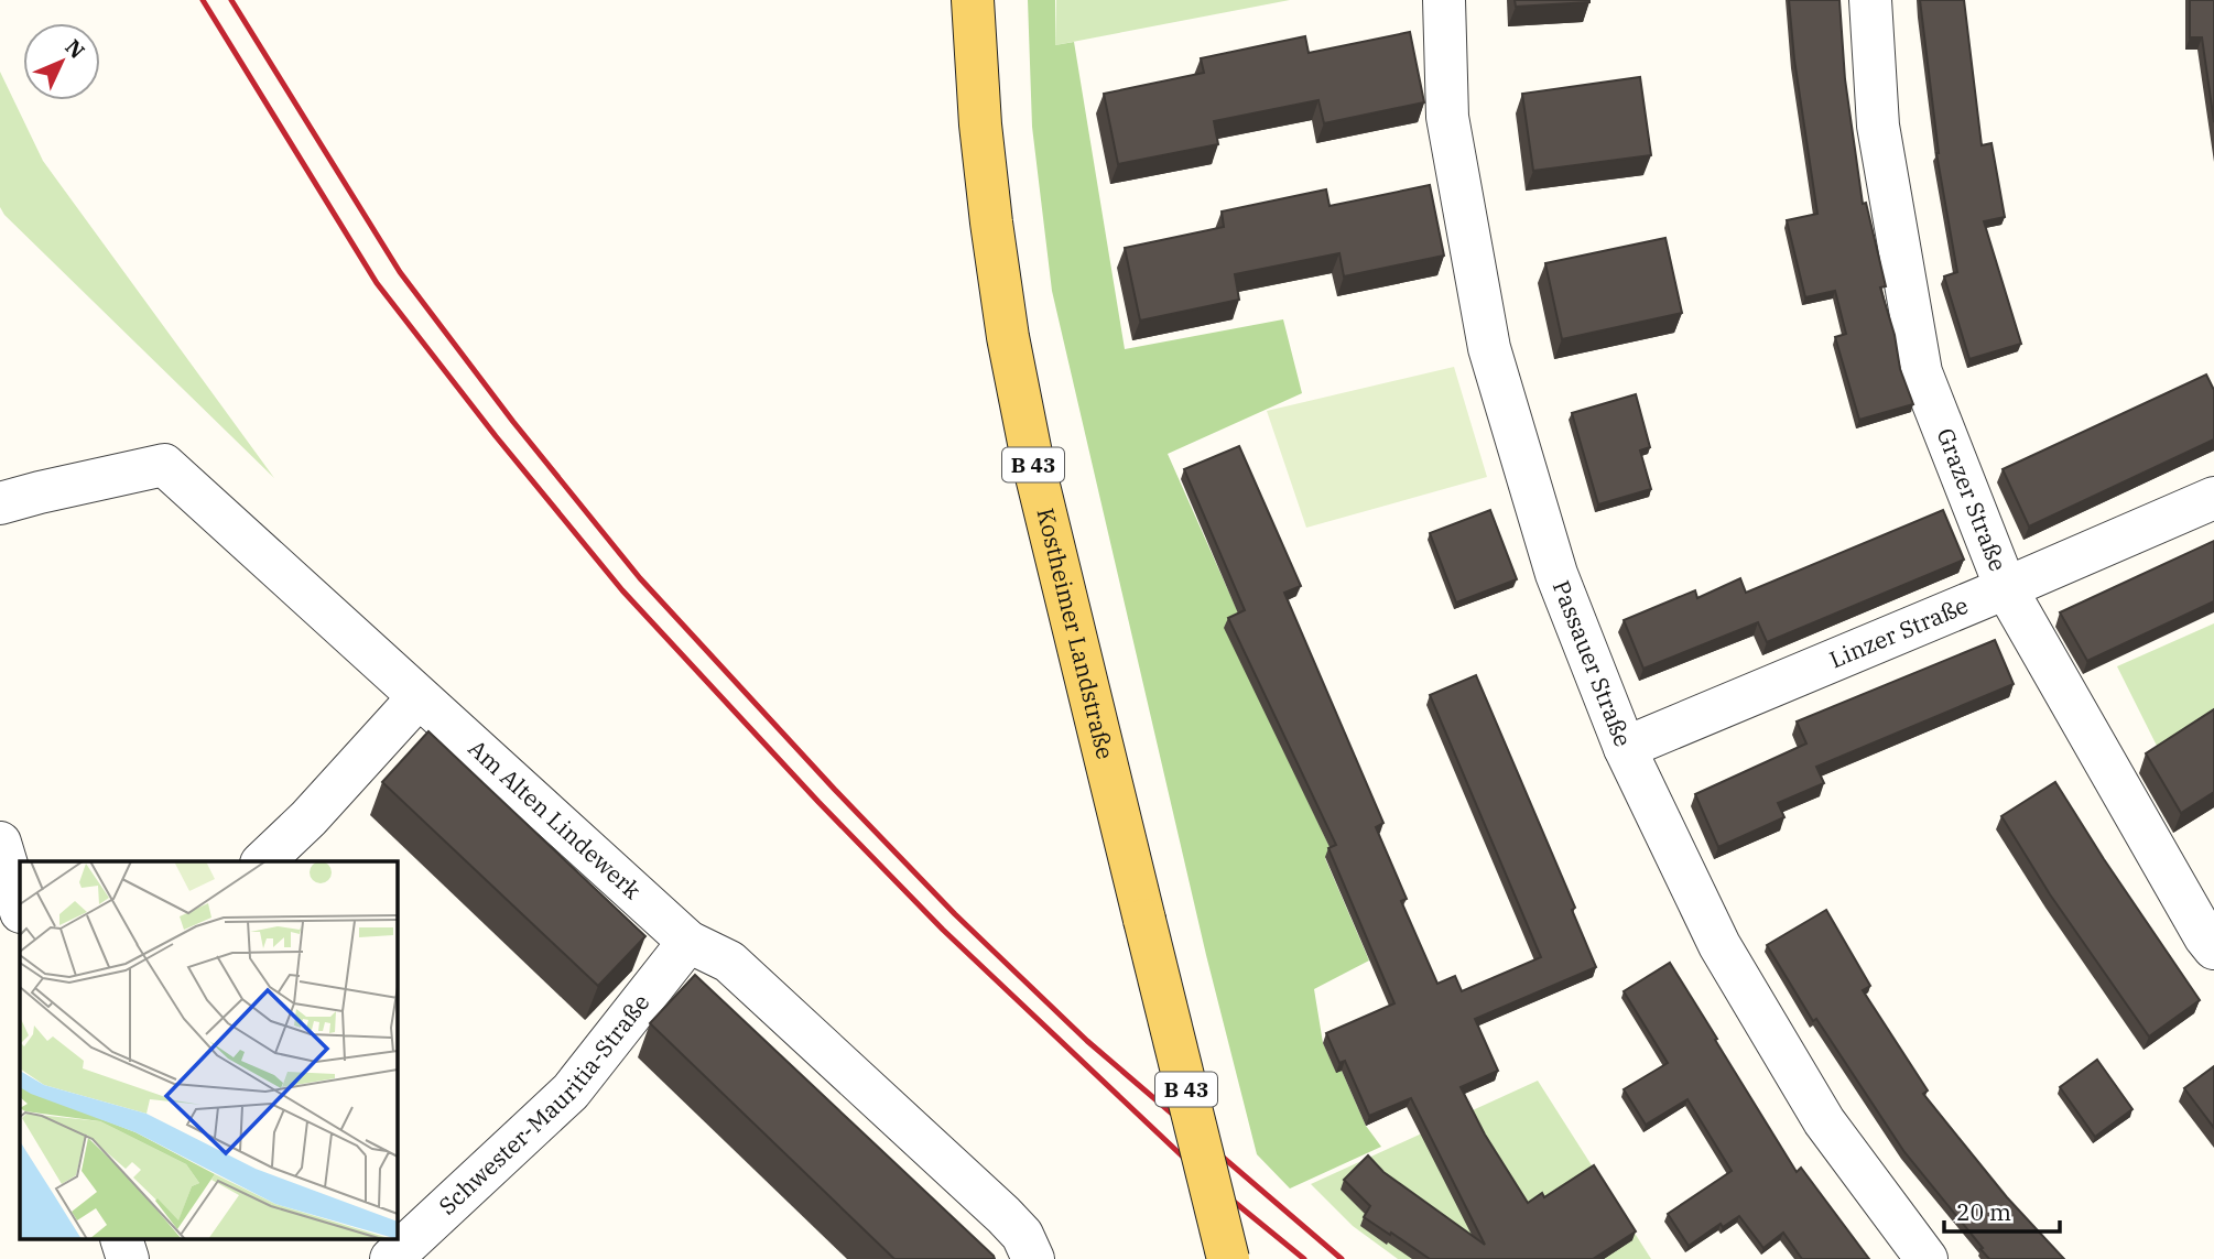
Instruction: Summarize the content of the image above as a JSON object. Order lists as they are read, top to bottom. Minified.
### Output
{"streets":{"main road":["B 43","Kostheimer Landstraße"],"street":["Grazer Straße","Linzer Straße","Passauer Straße","Am Alten Lindewerk","Schwester-Mauritia-Straße"]},"crossings":[["Grazer Straße","Linzer Straße"],["Linzer Straße","Passauer Straße"],["Am Alten Lindewerk","Schwester-Mauritia-Straße"]],"scale_bar":"20 m","north":"top right"}
